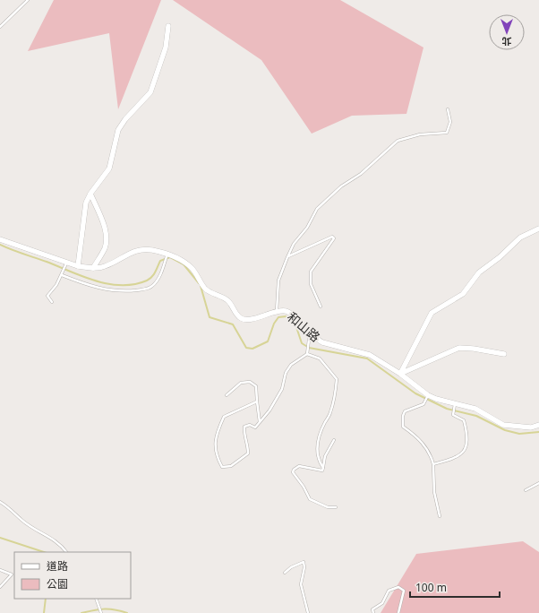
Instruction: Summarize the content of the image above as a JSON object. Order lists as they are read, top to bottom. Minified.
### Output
{"streets":{"street":["和山路"]},"legend":["道路","公園"],"scale_bar":"100 m","north":"bottom"}
